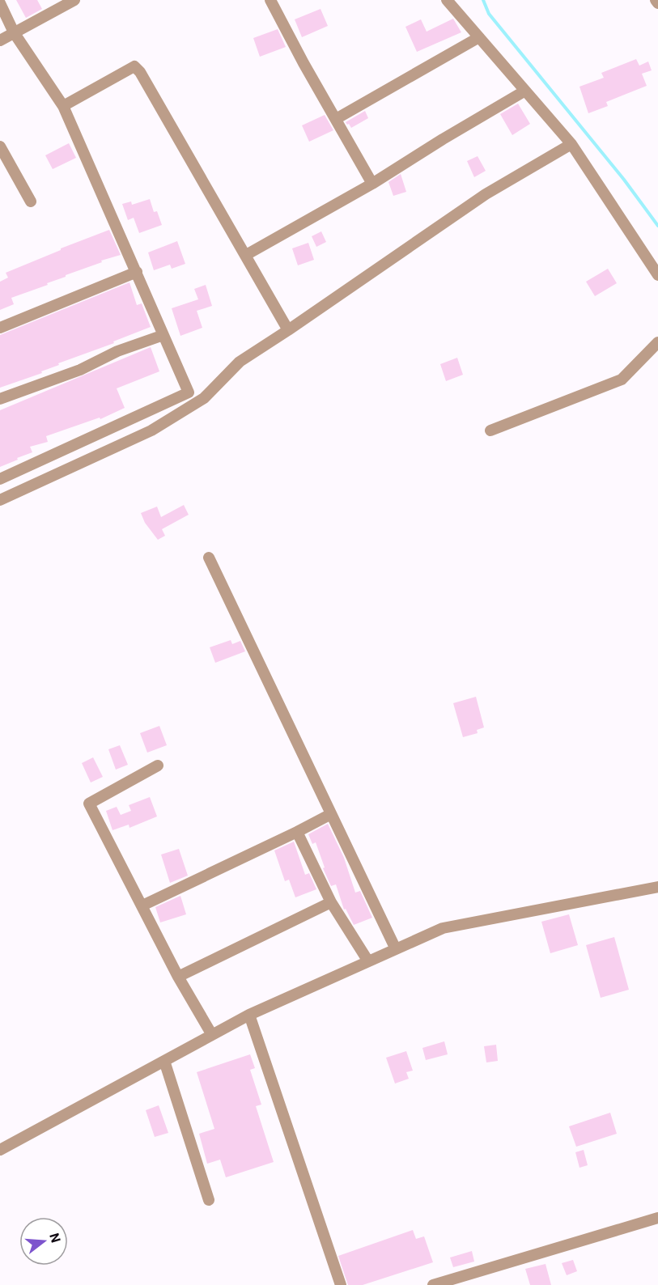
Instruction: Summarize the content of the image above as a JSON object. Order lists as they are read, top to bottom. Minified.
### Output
{"north":"right"}
